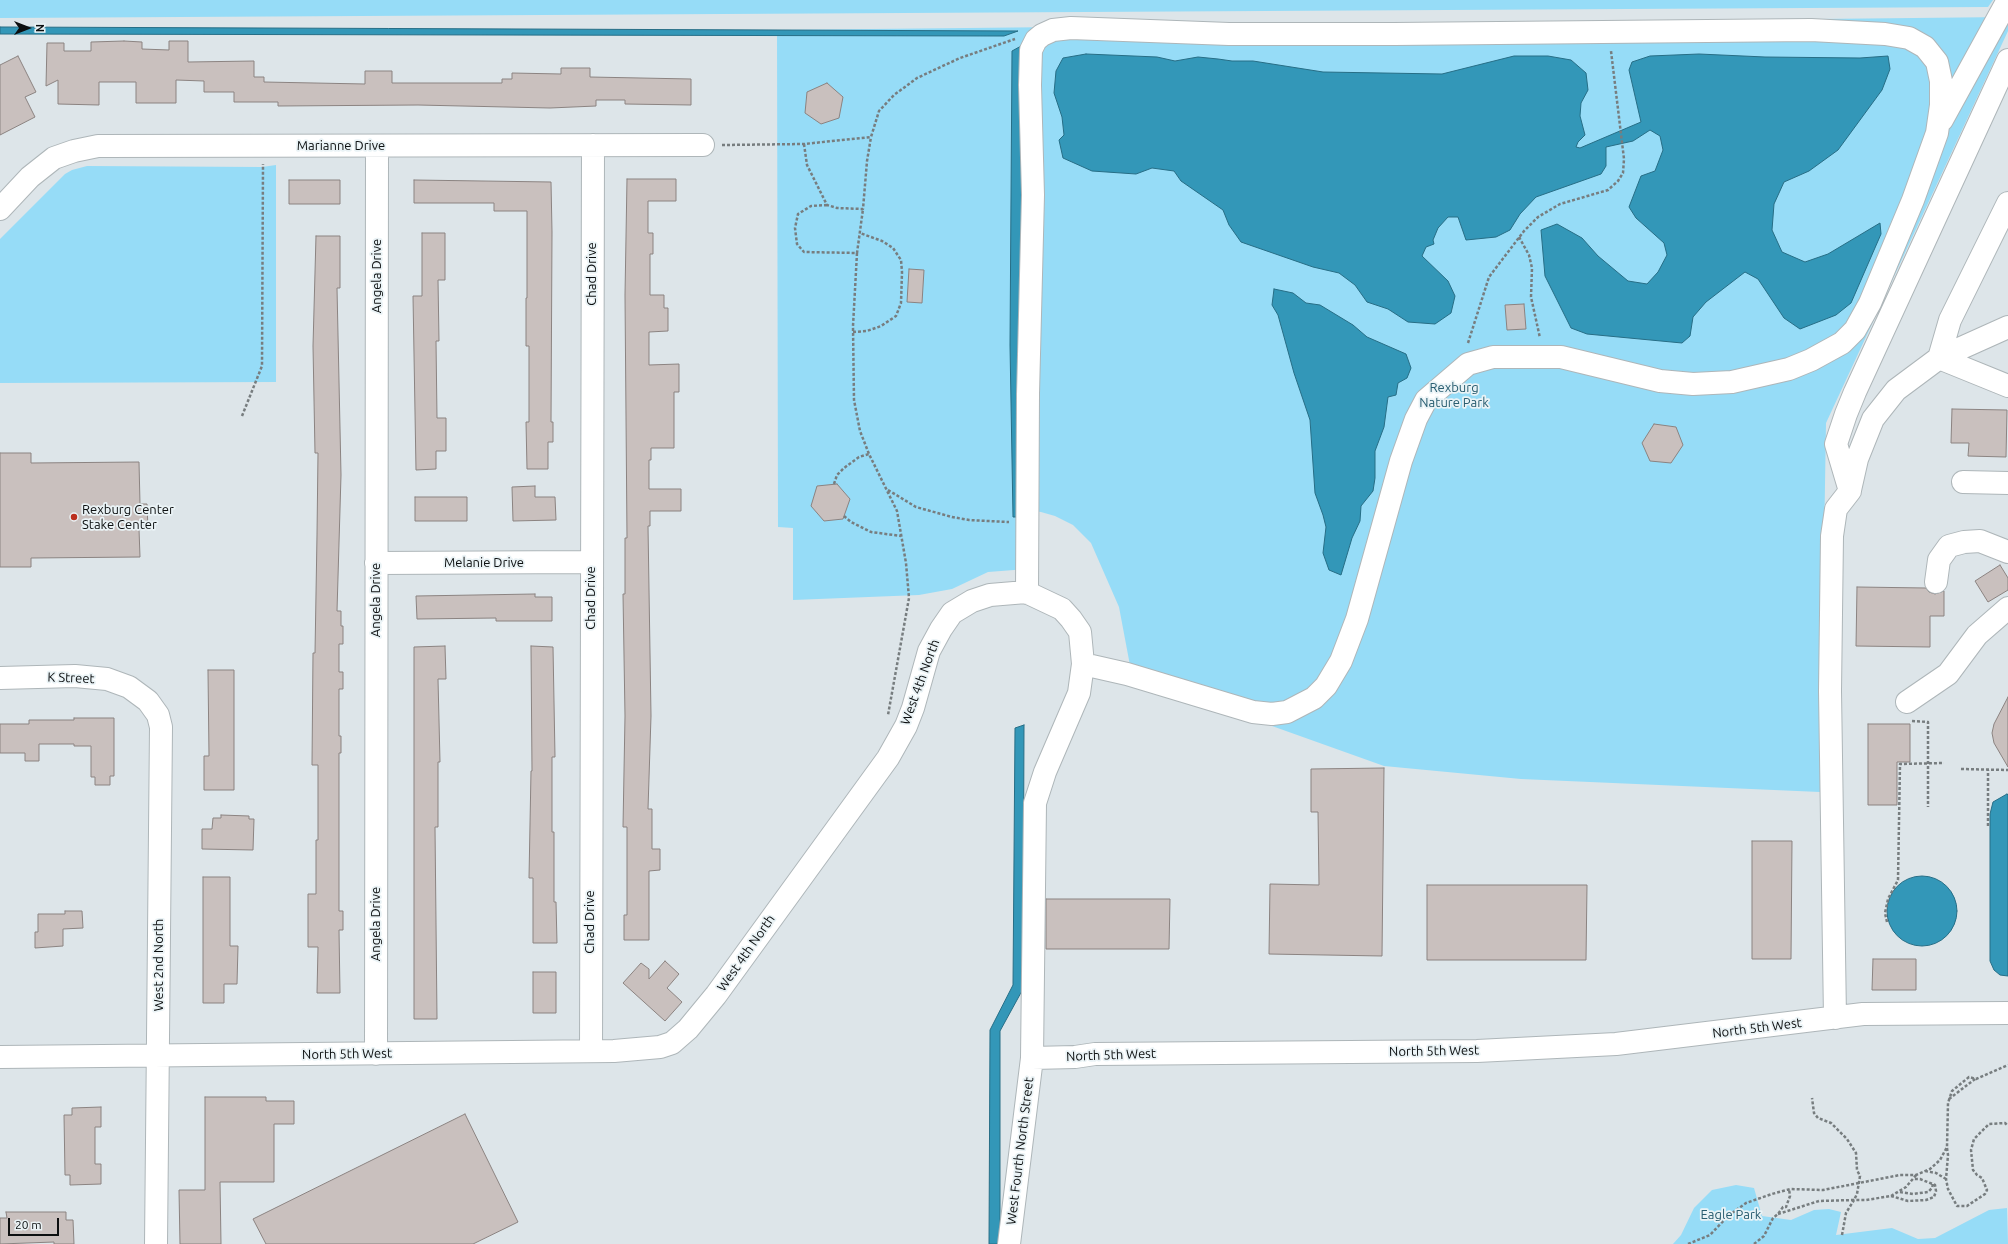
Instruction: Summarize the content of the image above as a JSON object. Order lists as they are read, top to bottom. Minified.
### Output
{"streets":{"street":["Marianne Drive","Chad Drive","Angela Drive","Melanie Drive","K Street","West 4th North","West 2nd North","North 5th West","West Fourth North Street"]},"crossings":[["Marianne Drive","Chad Drive"],["Marianne Drive","Angela Drive"],["Chad Drive","Melanie Drive"],["Chad Drive","North 5th West"],["Angela Drive","Melanie Drive"],["Angela Drive","North 5th West"],["K Street","West 2nd North"],["West 4th North","North 5th West"],["West 4th North","West Fourth North Street"],["West 2nd North","North 5th West"],["North 5th West","West Fourth North Street"]],"parks":["Rexburg Nature Park","Eagle Park"],"places":["Rexburg Center Stake Center"],"scale_bar":"20 m","north":"right"}
